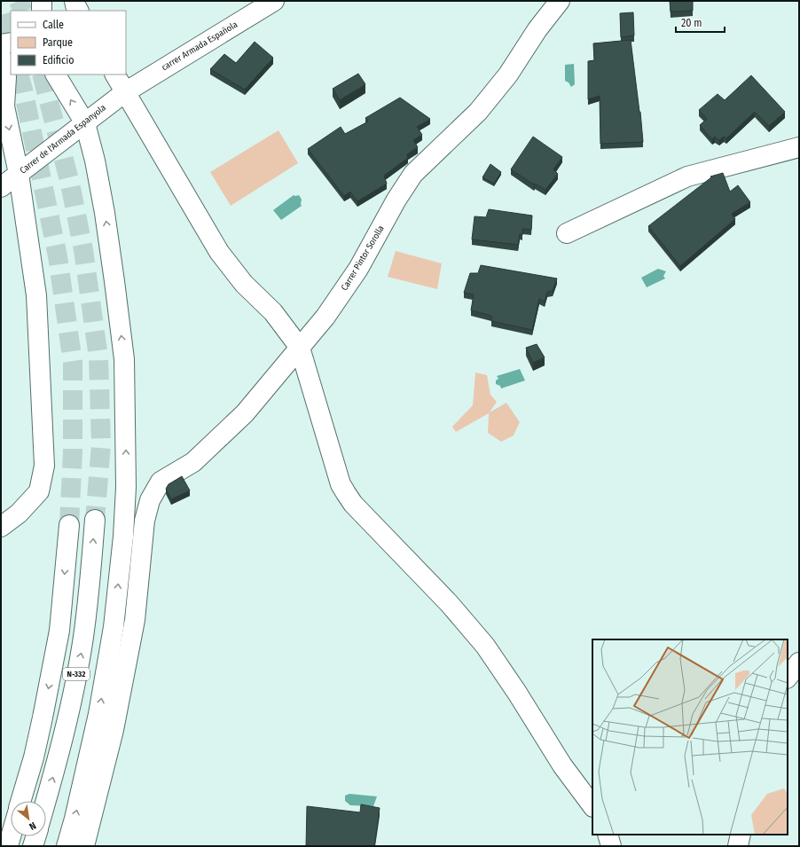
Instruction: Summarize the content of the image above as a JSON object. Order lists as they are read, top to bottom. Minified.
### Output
{"streets":{"main road":["carrer Armada Española","Carrer de l'Armada Espanyola","Carrer Pintor Sorolla","N-332"]},"crossings":[["carrer Armada Española","Carrer de l'Armada Espanyola"]],"legend":["Calle","Parque","Edificio"],"scale_bar":"20 m","north":"bottom right"}
